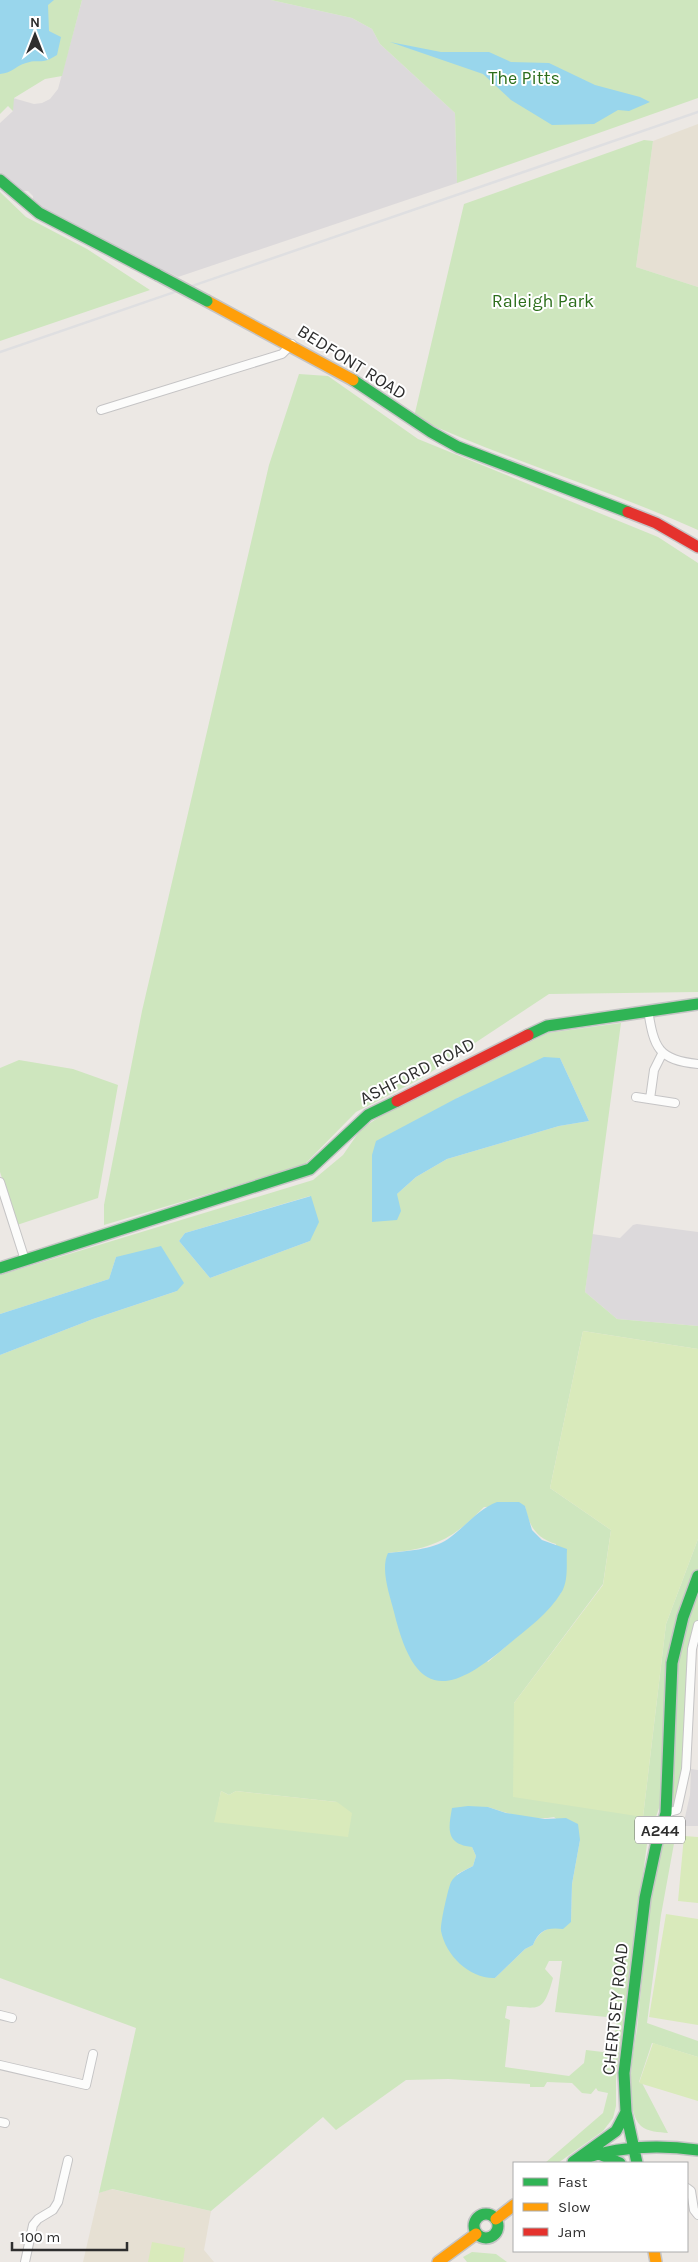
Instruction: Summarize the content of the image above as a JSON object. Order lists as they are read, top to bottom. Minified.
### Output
{"streets":{"main road":["BEDFONT ROAD","ASHFORD ROAD","A244","CHERTSEY ROAD"]},"crossings":[["A244","CHERTSEY ROAD"]],"parks":["The Pitts","Raleigh Park"],"legend":["Fast","Slow","Jam"],"scale_bar":"100 m","north":"top"}
